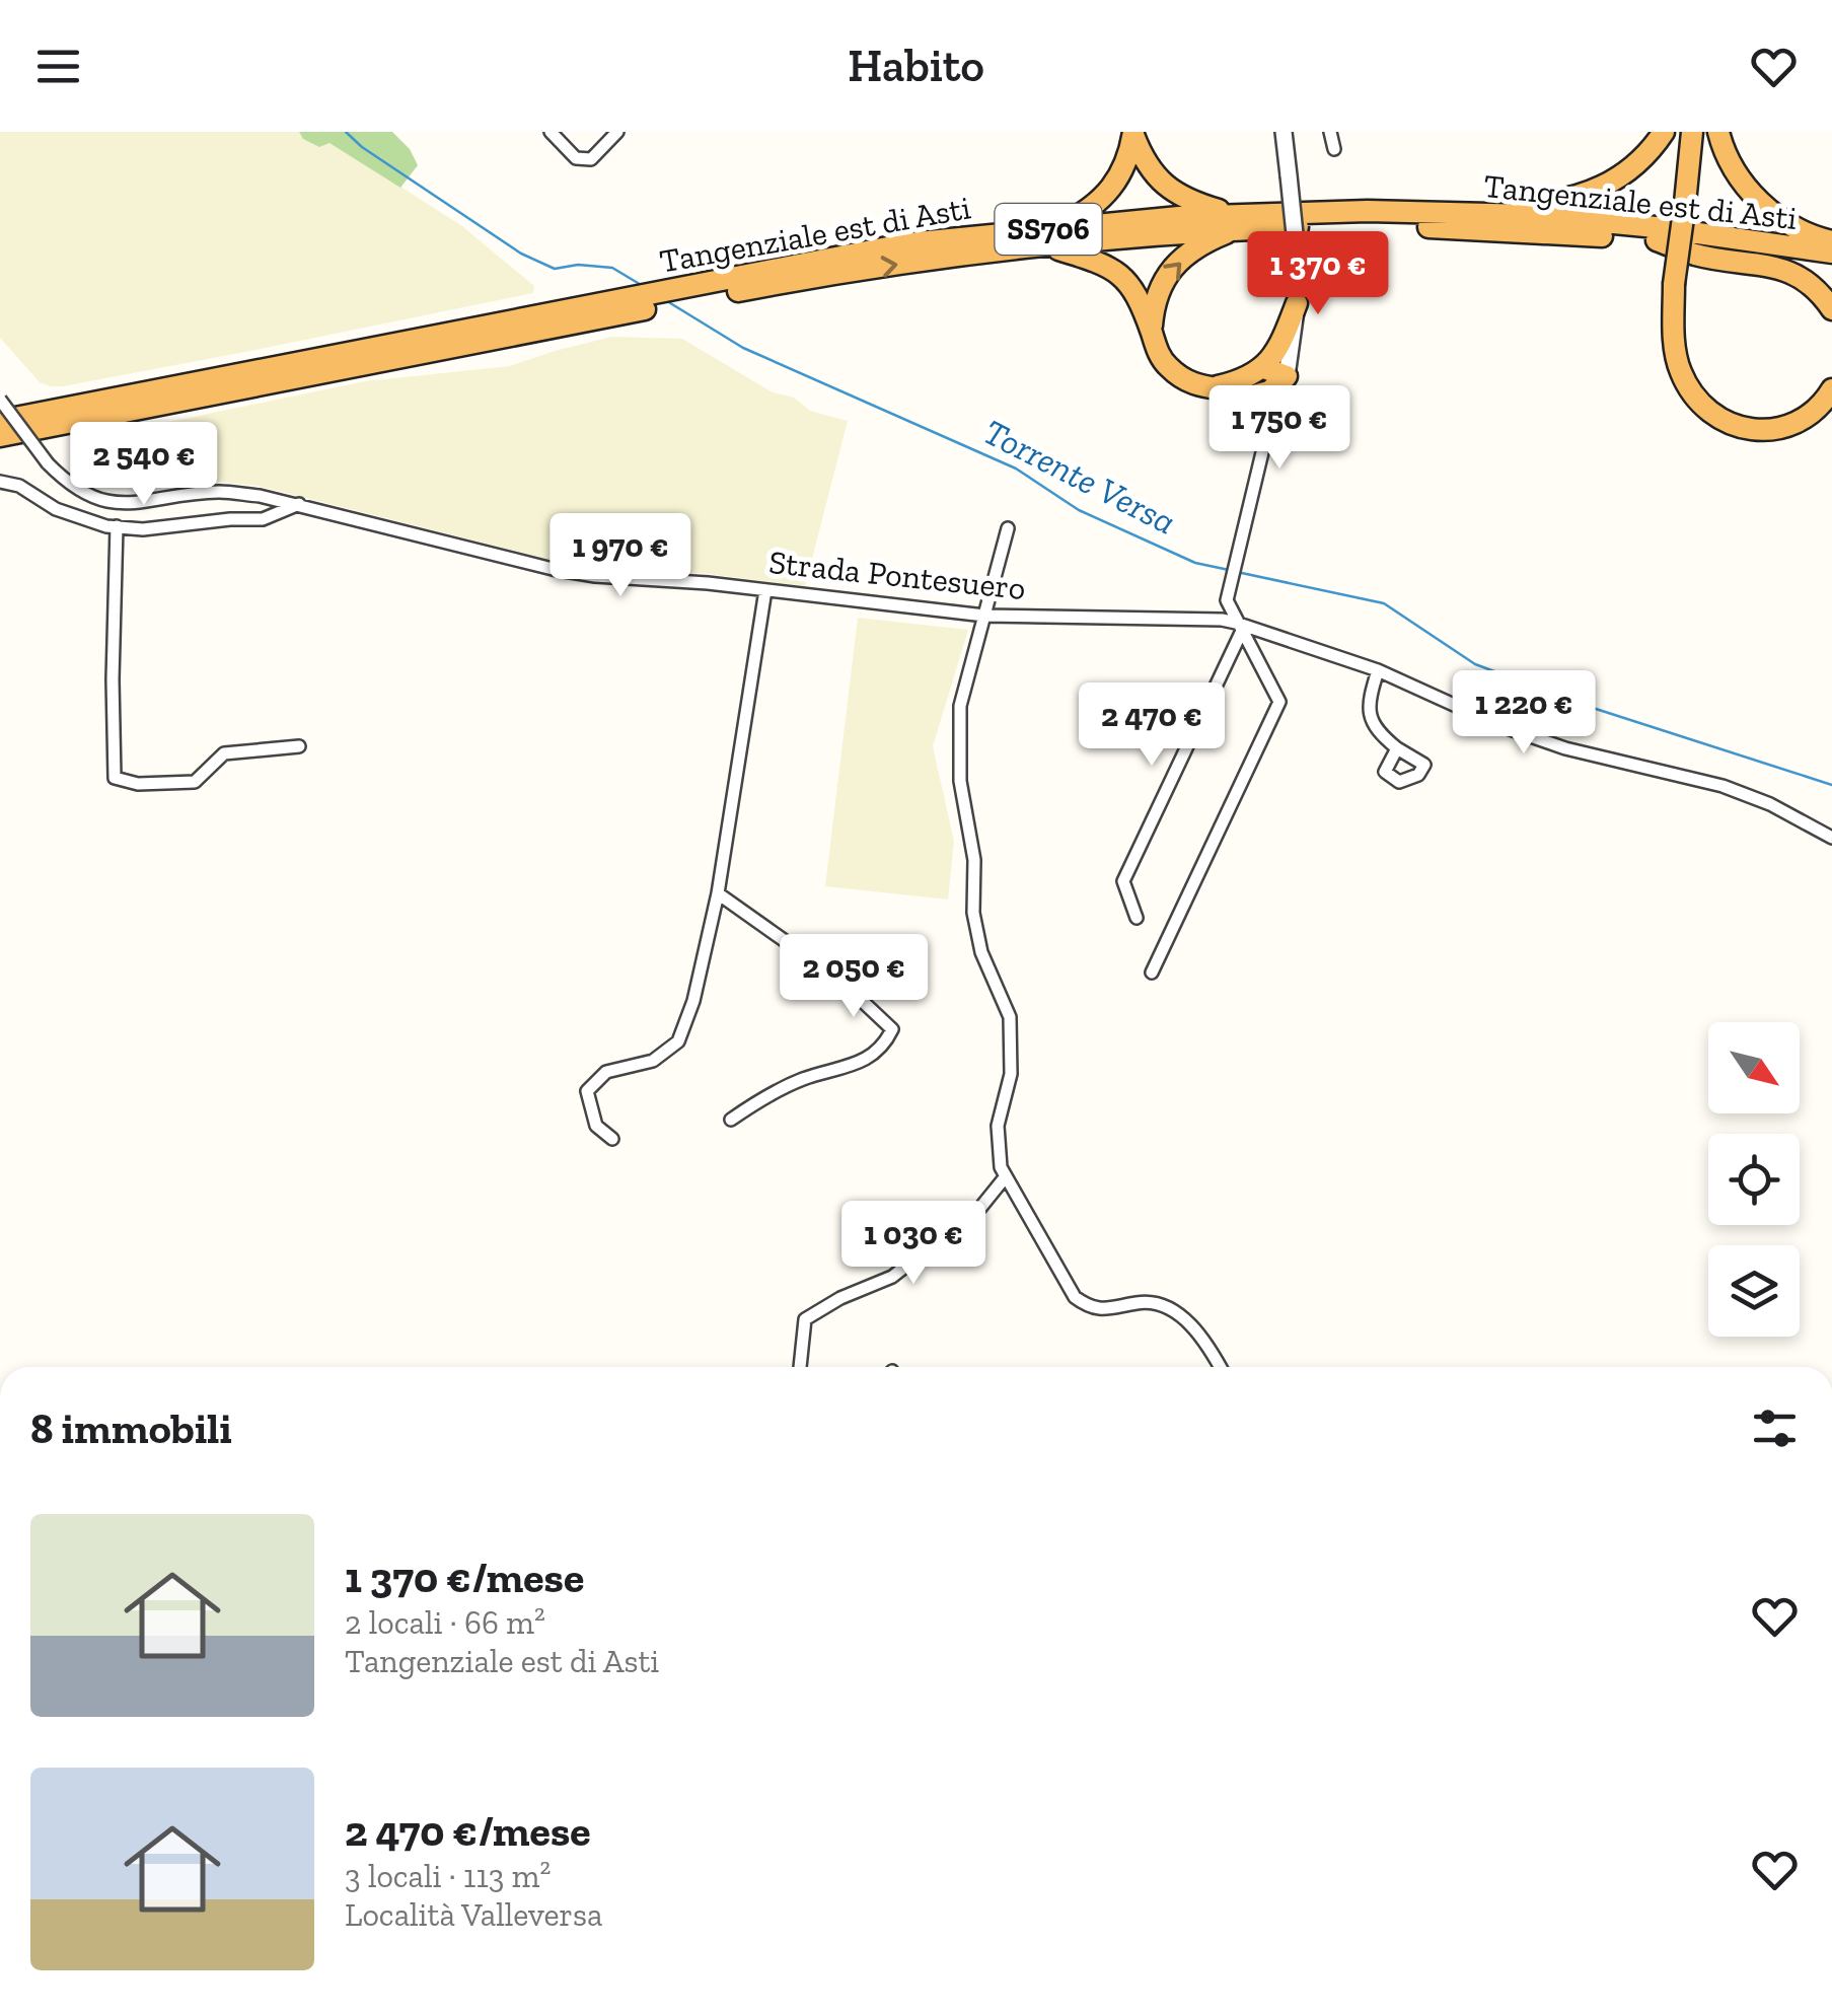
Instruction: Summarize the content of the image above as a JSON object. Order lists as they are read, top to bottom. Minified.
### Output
{"streets":{"highway":["Tangenziale est di Asti","SS706"],"street":["Strada Pontesuero"]},"water":["Torrente Versa"],"north":"bottom right","page":{"header":"Habito","price":["1 370 €","1 750 €","2 540 €","1 970 €","1 220 €","2 470 €","2 050 €","1 030 €"],"heading":"8 immobili","list":[{"name":"1 370 €/mese","note":"2 locali · 66 m² · Tangenziale est di Asti"},{"name":"2 470 €/mese","note":"3 locali · 113 m² · Località Valleversa"}]}}
